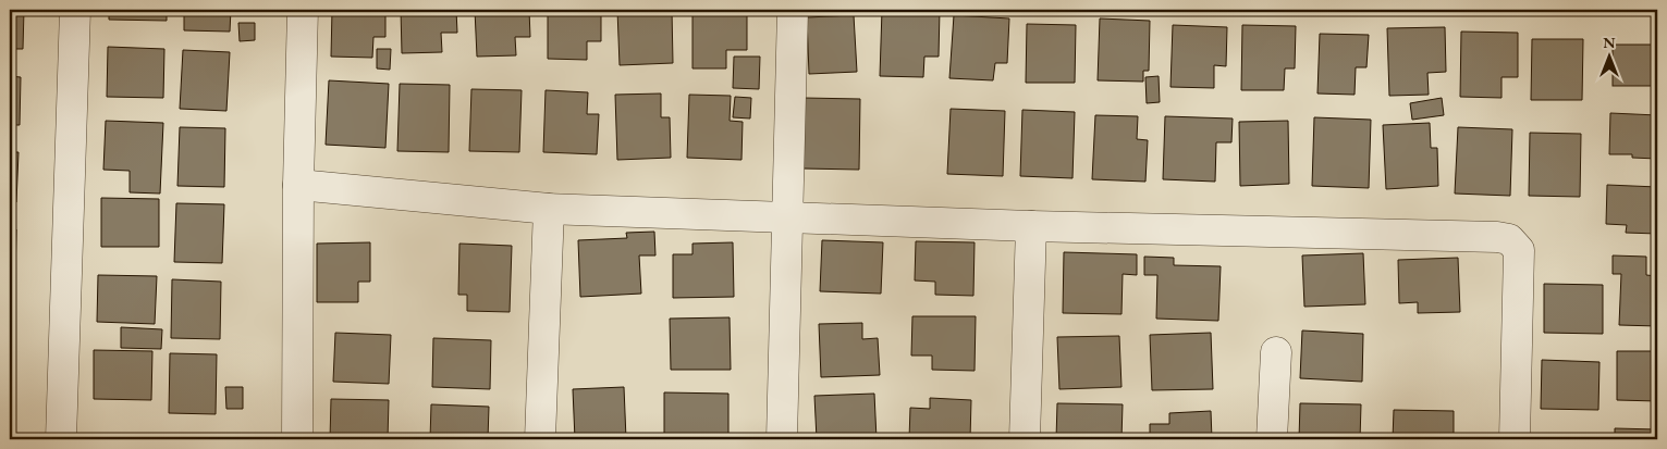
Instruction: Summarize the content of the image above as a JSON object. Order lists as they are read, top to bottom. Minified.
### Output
{"north":"top"}
